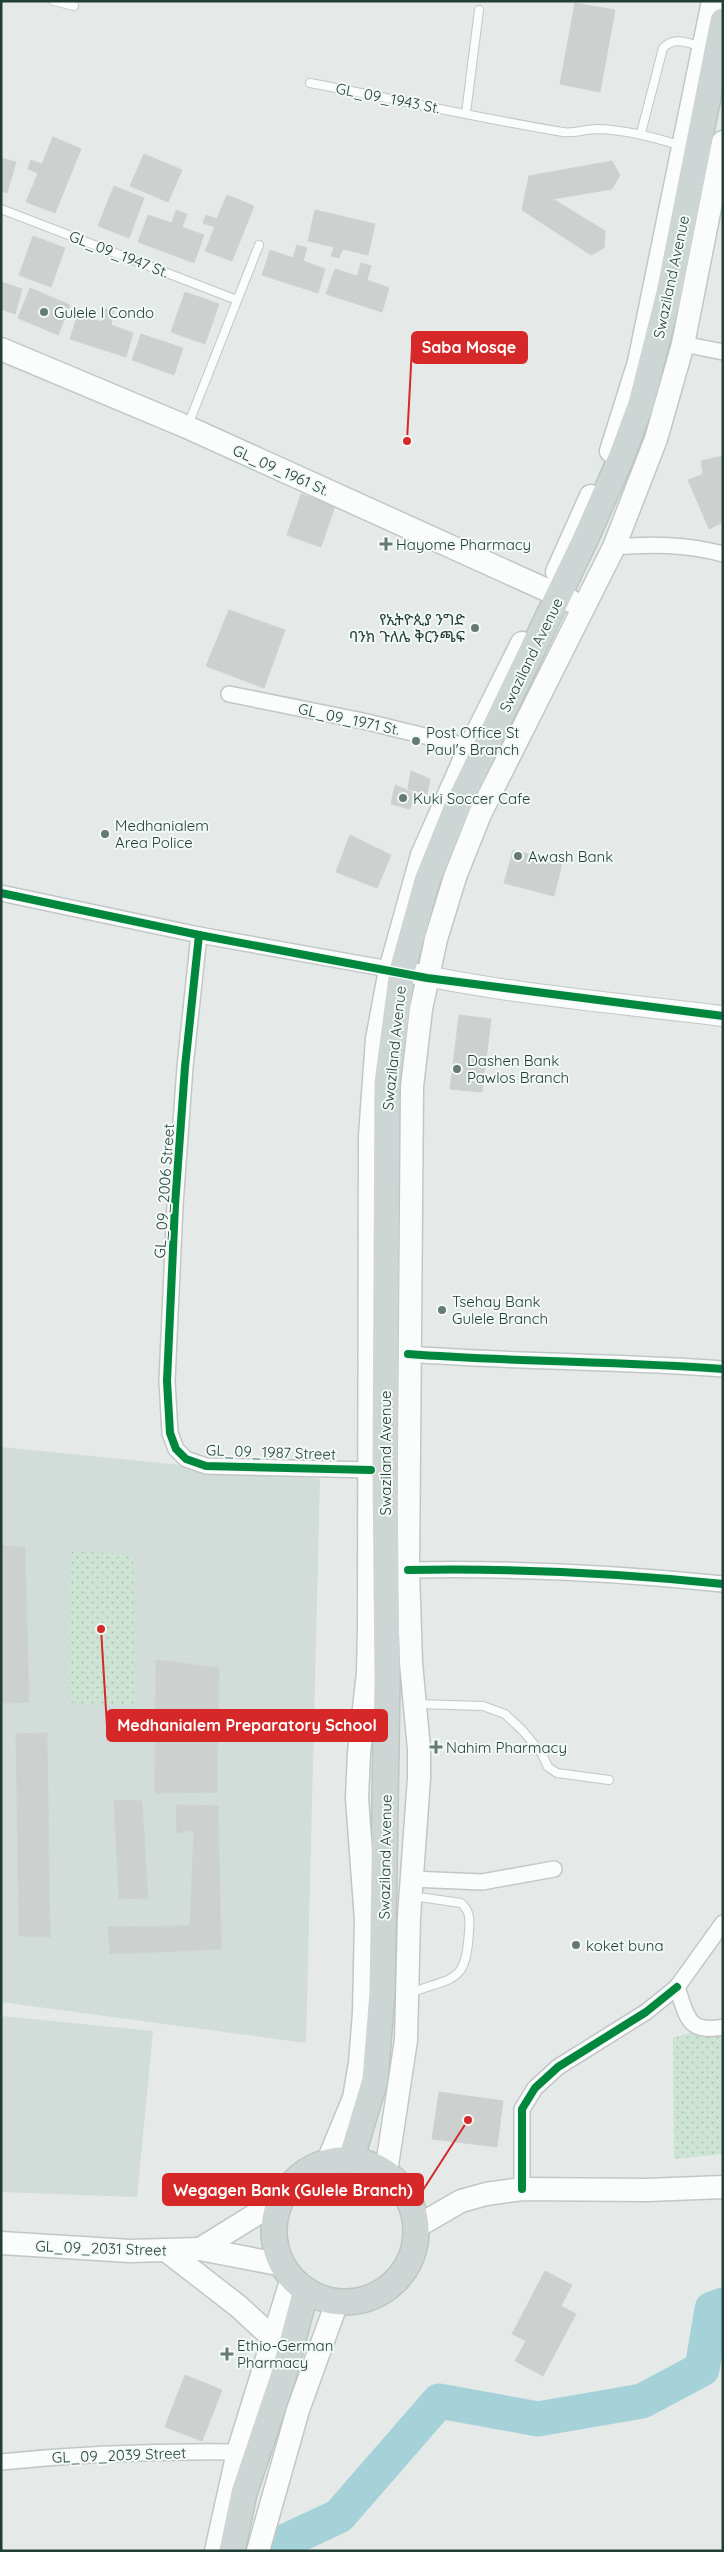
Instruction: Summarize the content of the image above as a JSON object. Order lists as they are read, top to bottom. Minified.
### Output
{"streets":{"main road":["Swaziland Avenue","GL_09_1961 St.","GL_09_2031 Street"],"street":["GL_09_1971 St.","GL_09_2006 Street","GL_09_1987 Street","GL_09_2039 Street"],"lane":["GL_09_1943 St.","GL_09_1947 St."]},"crossings":[["Swaziland Avenue","GL_09_1961 St."],["Swaziland Avenue","GL_09_2031 Street"],["GL_09_2006 Street","GL_09_1987 Street"]],"places":{"other":["Gulele I Condo","Saba Mosqe","የኢትዮጲያ ንግድ ባንክ ጉለሌ ቅርንጫፍ","Post Office St Paul's Branch","Kuki Soccer Cafe","Medhanialem Area Police","Awash Bank","Dashen Bank Pawlos Branch","Tsehay Bank Gulele Branch","Medhanialem Preparatory School","koket buna","Wegagen Bank (Gulele Branch)"],"health":["Hayome Pharmacy","Nahim Pharmacy","Ethio-German Pharmacy"]}}
